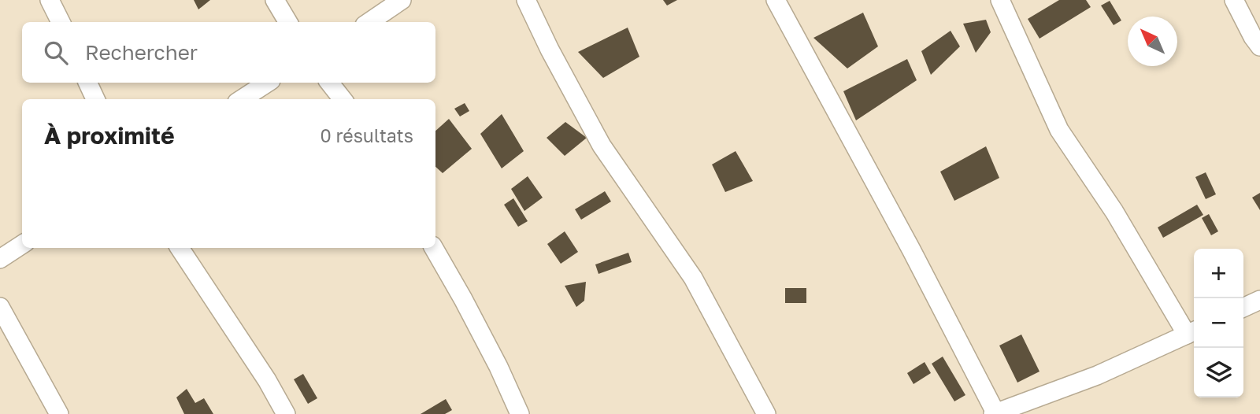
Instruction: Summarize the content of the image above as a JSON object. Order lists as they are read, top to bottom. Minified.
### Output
{"north":"top left","page":{"search":"Rechercher","heading":["À proximité","0 résultats"],"map_buttons":["+","−"]}}
